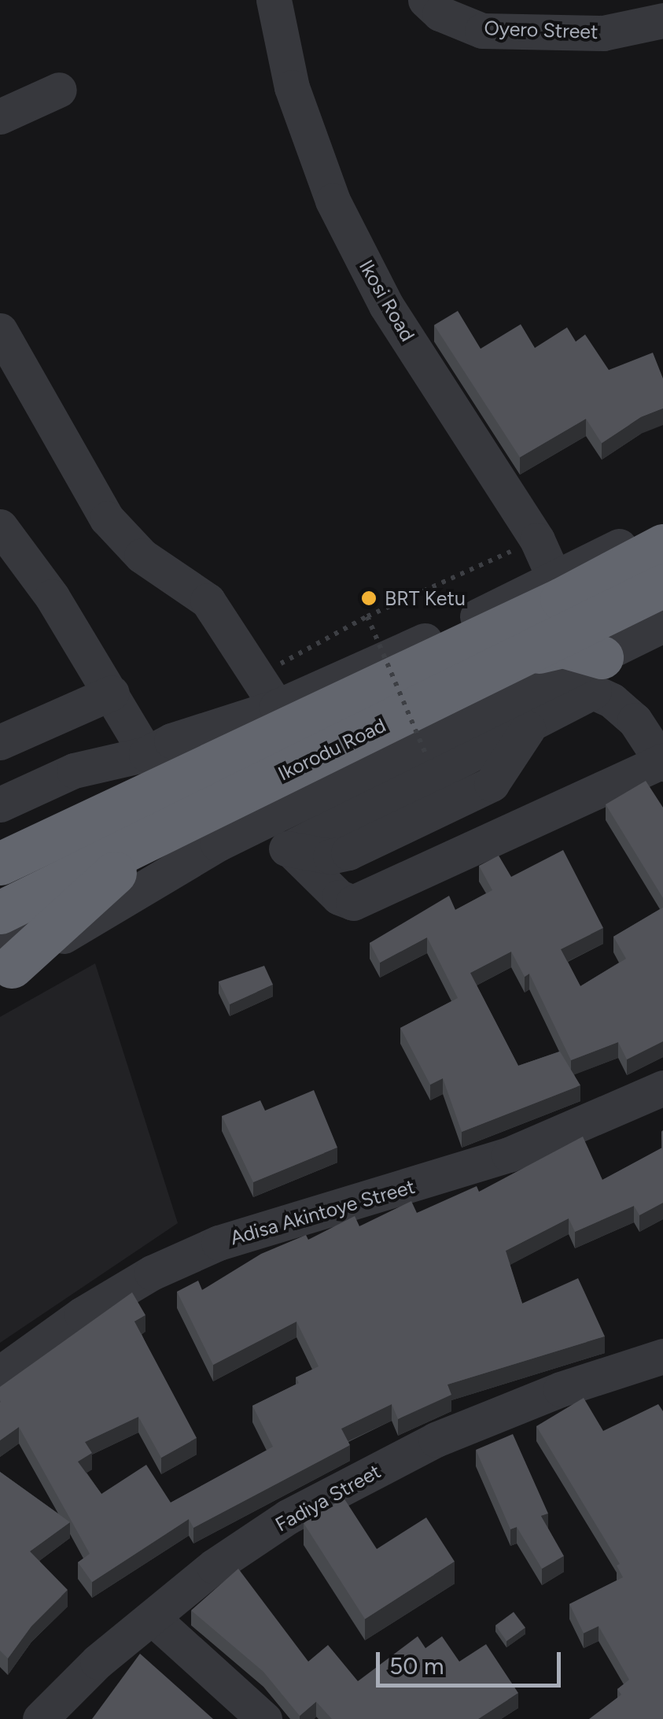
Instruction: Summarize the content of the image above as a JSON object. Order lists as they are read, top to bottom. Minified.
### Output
{"streets":{"highway":["Ikorodu Road"],"street":["Oyero Street","Ikosi Road","Adisa Akintoye Street","Fadiya Street"]},"places":["BRT Ketu"],"scale_bar":"50 m"}
